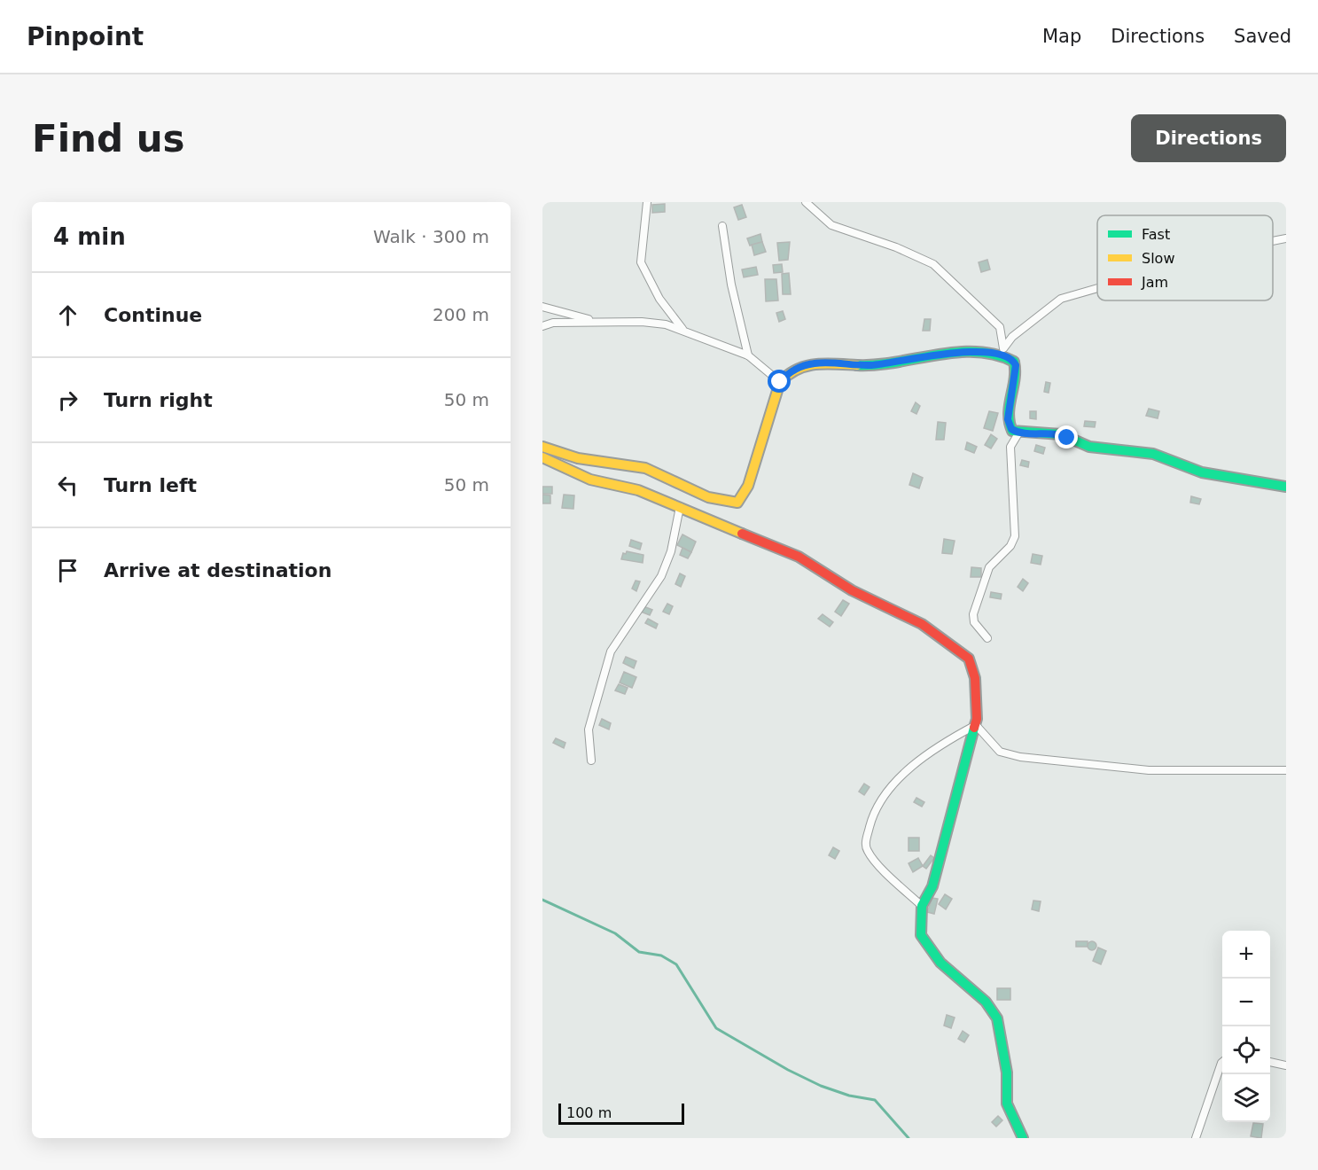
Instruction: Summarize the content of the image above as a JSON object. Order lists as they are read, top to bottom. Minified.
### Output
{"legend":["Fast","Slow","Jam"],"scale_bar":"100 m","page":{"header":"Pinpoint","nav":["Map","Directions","Saved"],"buttons":"Directions","title":"Find us","heading":["4 min","Walk · 300 m"],"list":[["Continue","200 m"],["Turn right","50 m"],["Turn left","50 m"],"Arrive at destination"],"map_buttons":["+","−"],"scale":"100 m"}}
